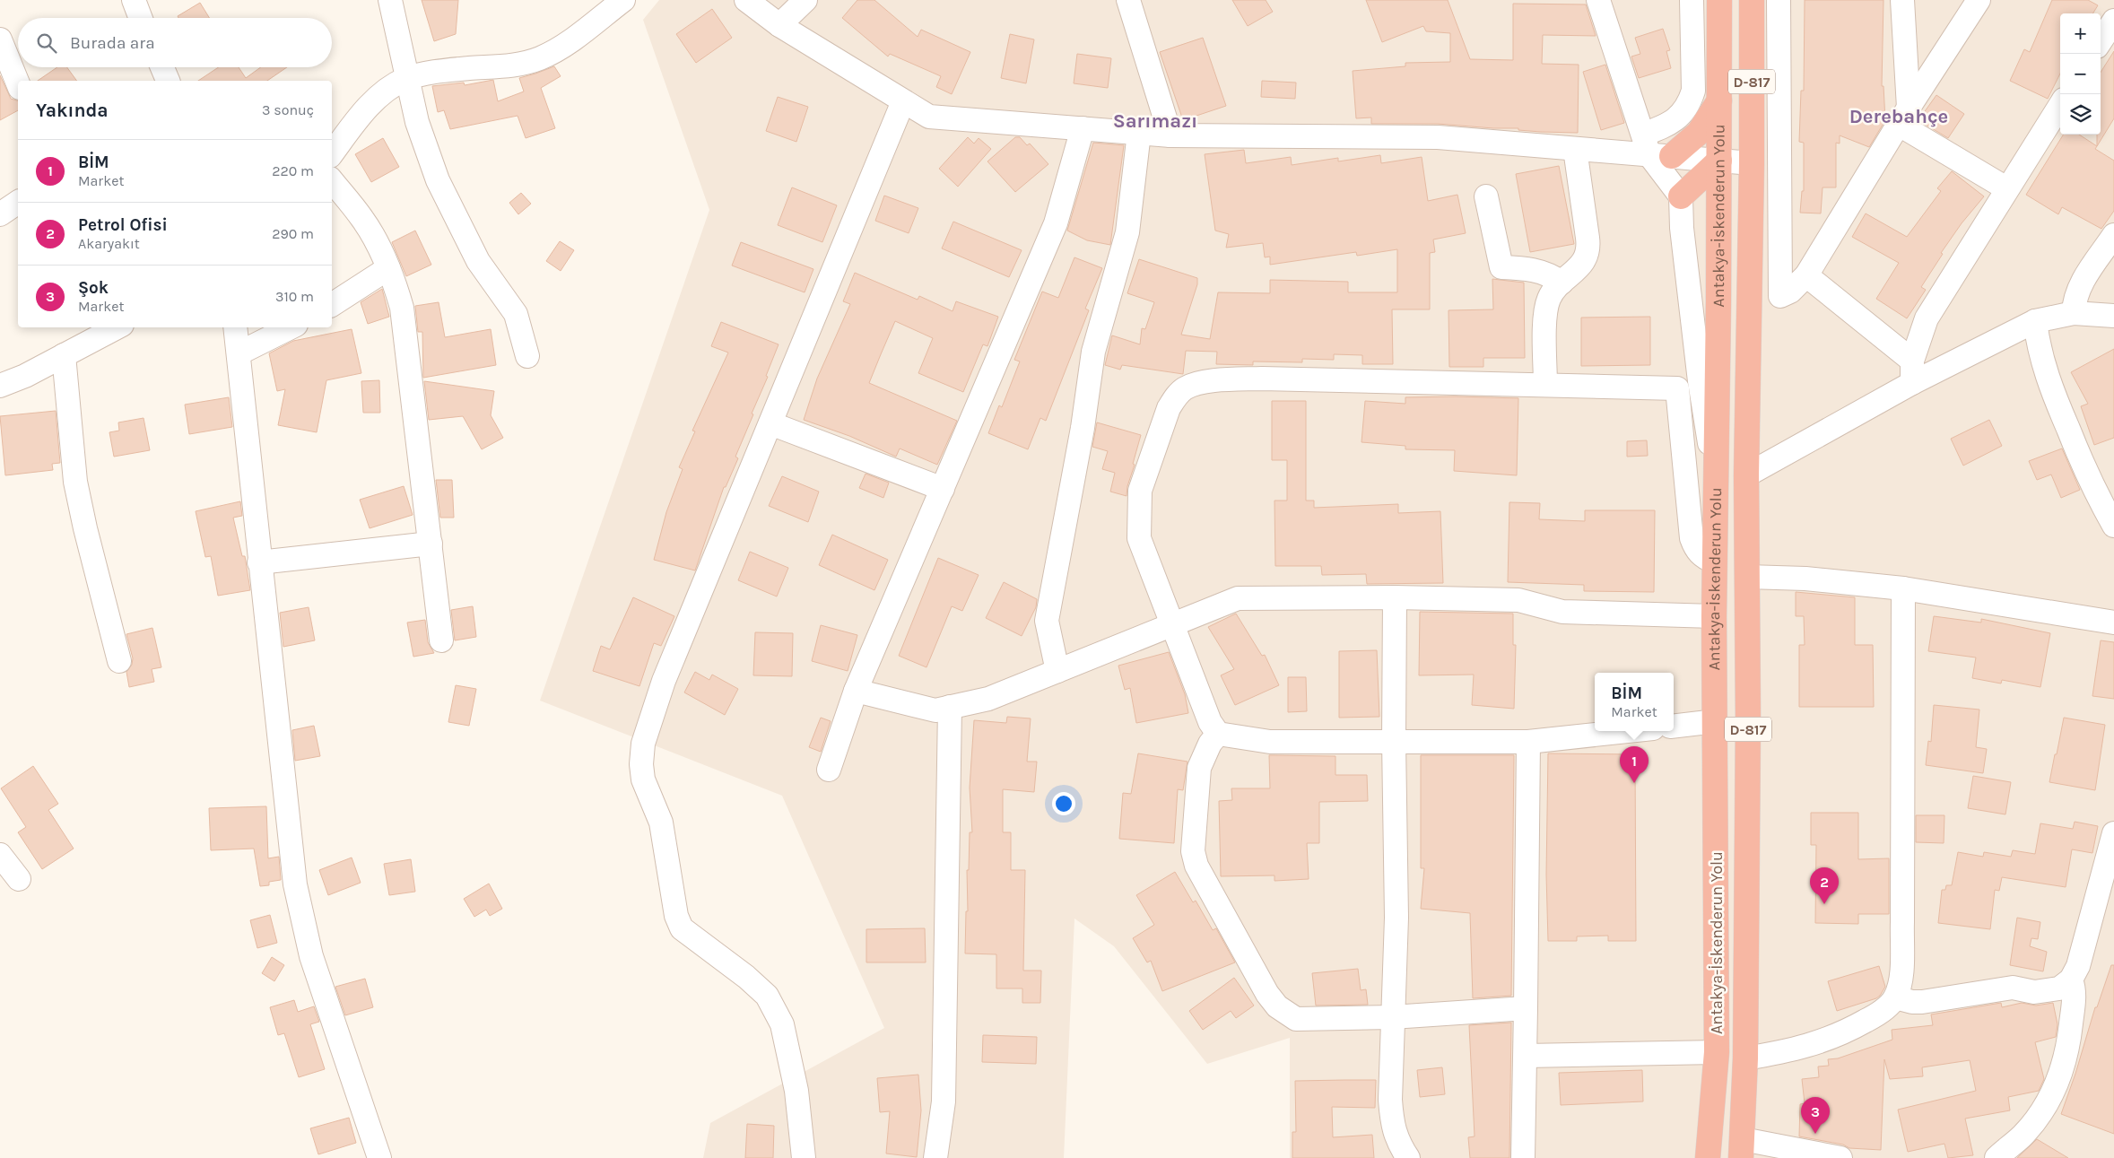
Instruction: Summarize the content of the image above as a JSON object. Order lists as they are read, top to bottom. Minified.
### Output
{"streets":{"highway":["D-817","Antakya-İskenderun Yolu"]},"districts":["Derebahçe","Sarımazı"],"page":{"map_buttons":["+","−"],"search":"Burada ara","heading":["Yakında","3 sonuç"],"list":[{"mark":"1","name":"BİM","note":"Market","value":"220 m"},{"mark":"2","name":"Petrol Ofisi","note":"Akaryakıt","value":"290 m"},{"mark":"3","name":"Şok","note":"Market","value":"310 m"}],"popup":["BİM","Market"],"pins":["1","2","3"]}}
